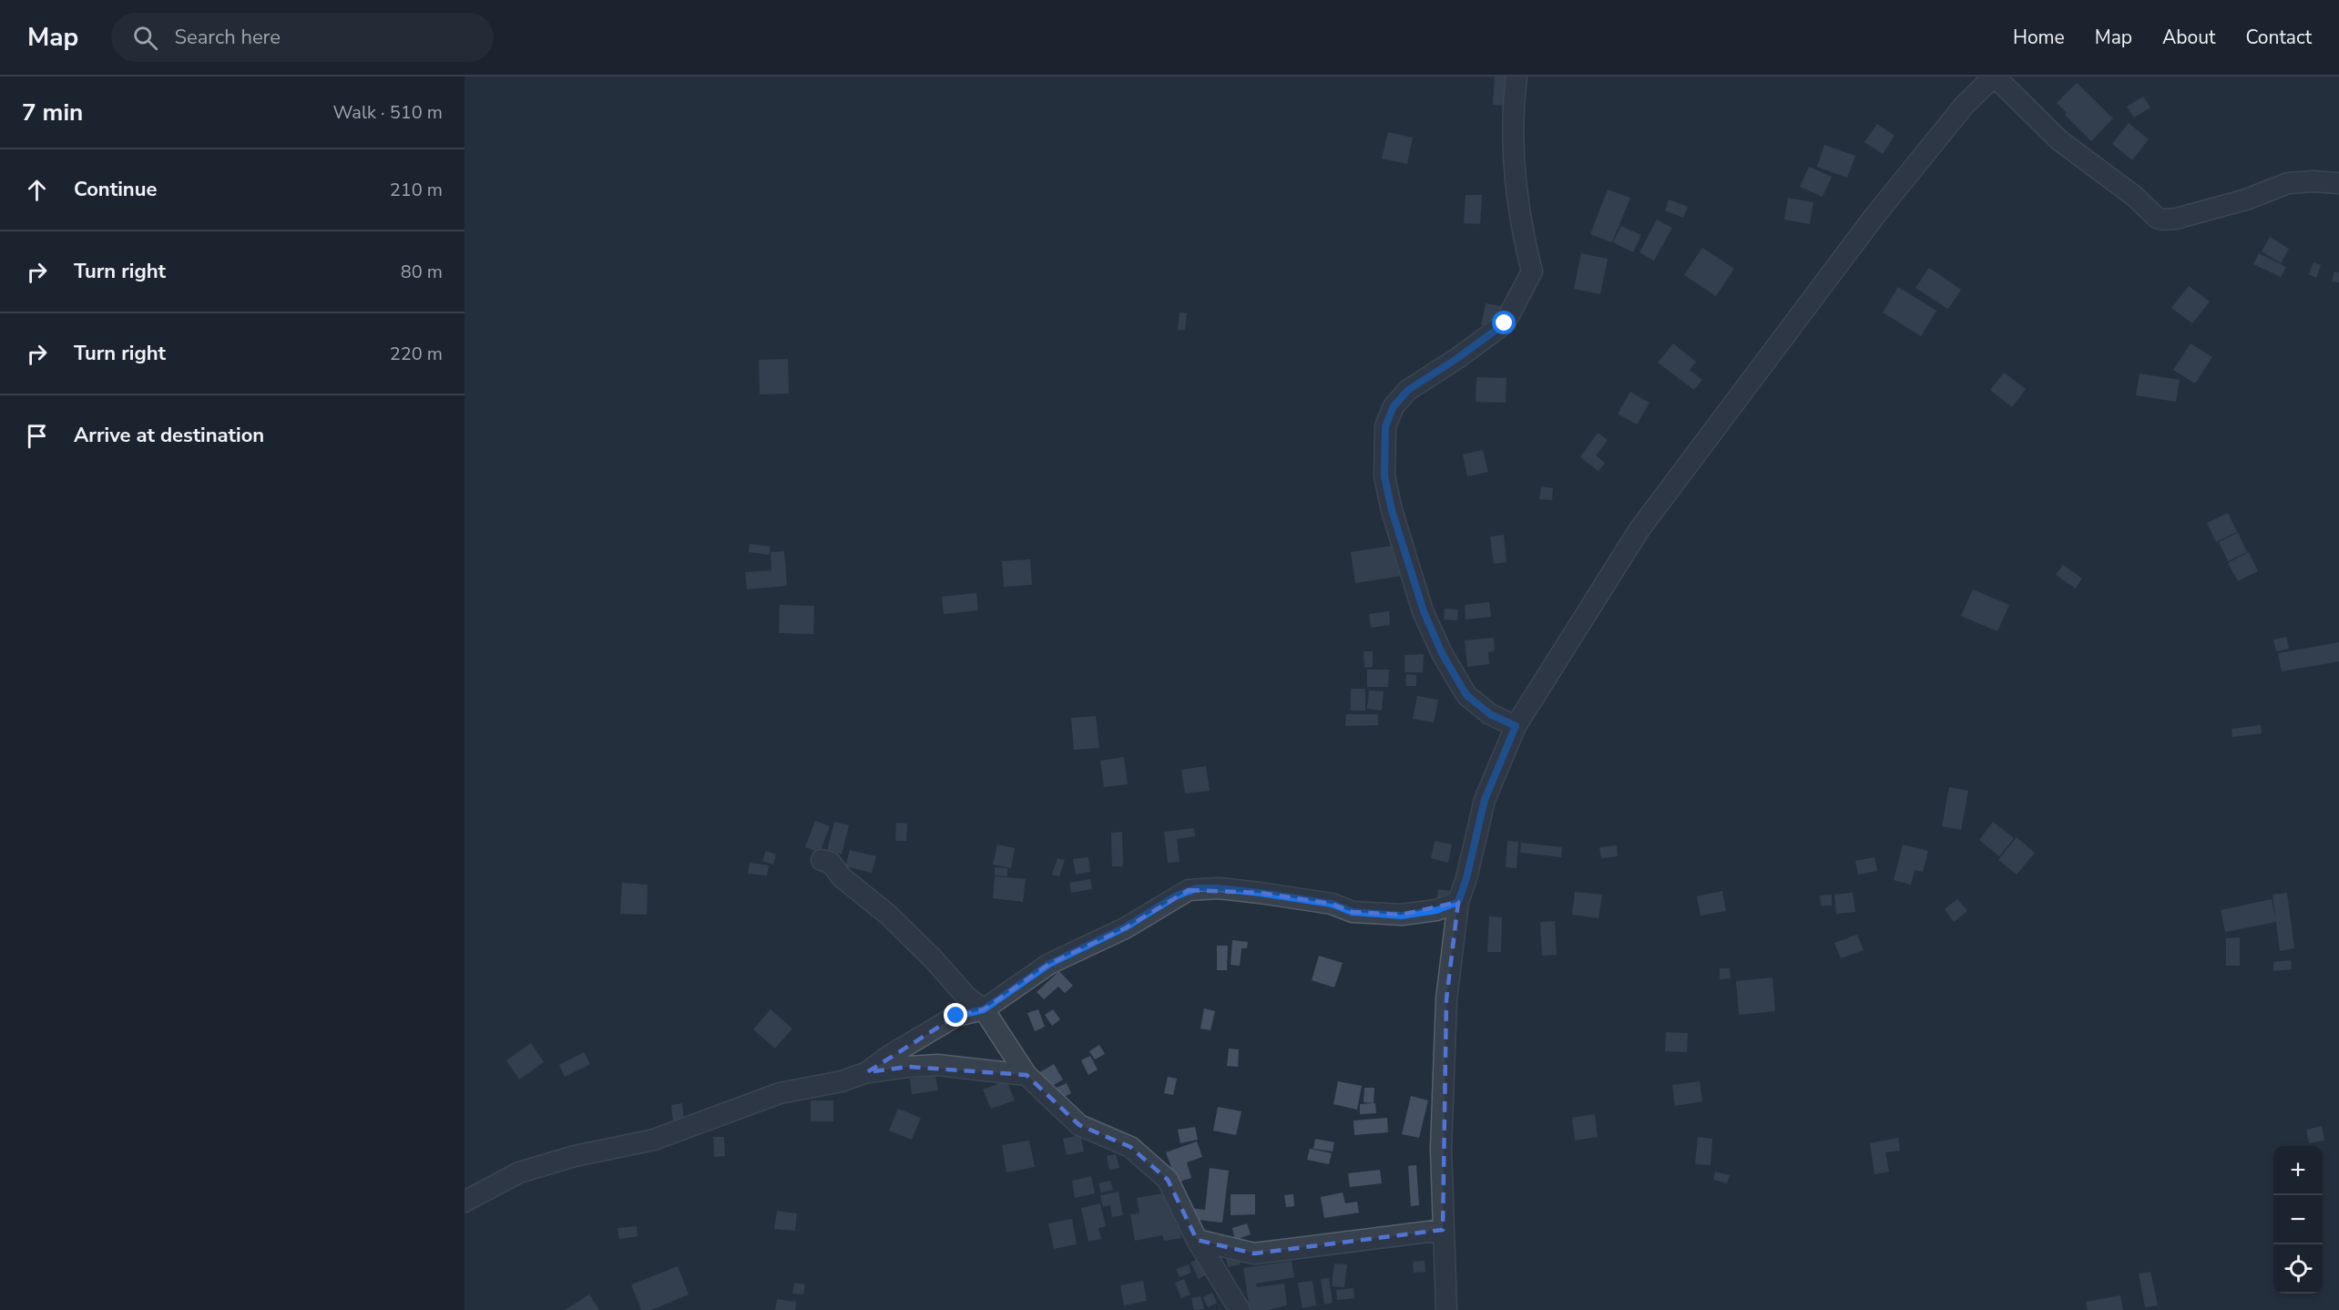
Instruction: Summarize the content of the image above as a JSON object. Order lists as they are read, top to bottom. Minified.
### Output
{"page":{"header":"Map","search":"Search here","nav":["Home","Map","About","Contact"],"heading":["7 min","Walk · 510 m"],"list":[["Continue","210 m"],["Turn right","80 m"],["Turn right","220 m"],"Arrive at destination"],"map_buttons":["+","−"]}}
